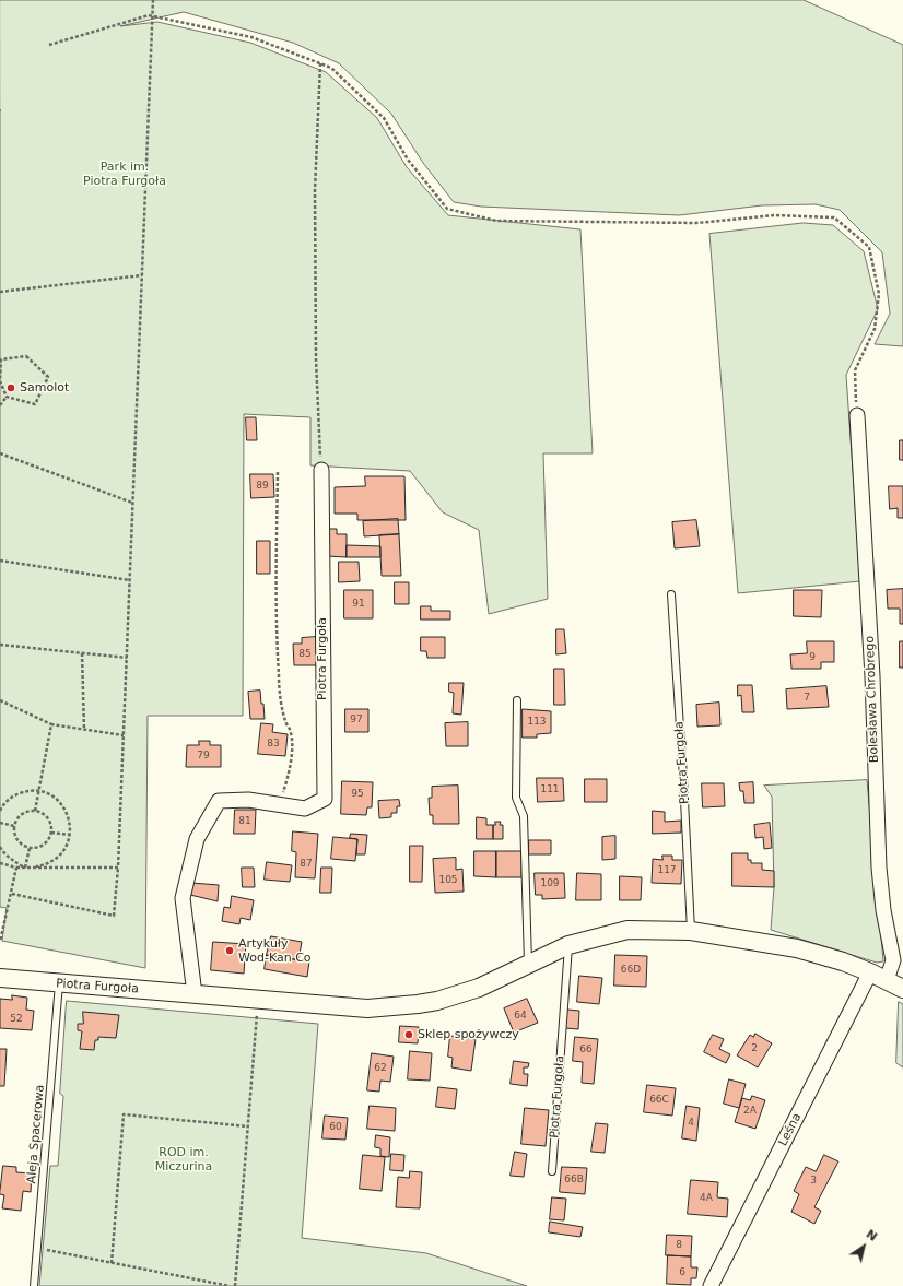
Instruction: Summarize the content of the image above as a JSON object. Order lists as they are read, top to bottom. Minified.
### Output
{"streets":{"street":["Piotra Furgoła","Bolesława Chrobrego","Leśna"],"lane":["Aleja Spacerowa"]},"crossings":[["Piotra Furgoła","Bolesława Chrobrego"],["Piotra Furgoła","Leśna"],["Piotra Furgoła","Aleja Spacerowa"],["Bolesława Chrobrego","Leśna"]],"parks":["Park im. Piotra Furgoła","ROD im. Miczurina"],"places":["Samolot","Artykuły Wod-Kan Co","Sklep spożywczy"],"house_numbers":["89","91","85","9","7","97","113","83","79","111","95","81","87","117","105","109","66D","64","52","2","66","62","66C","2A","4","60","66B","3","4A","8","6"],"north":"top right"}
